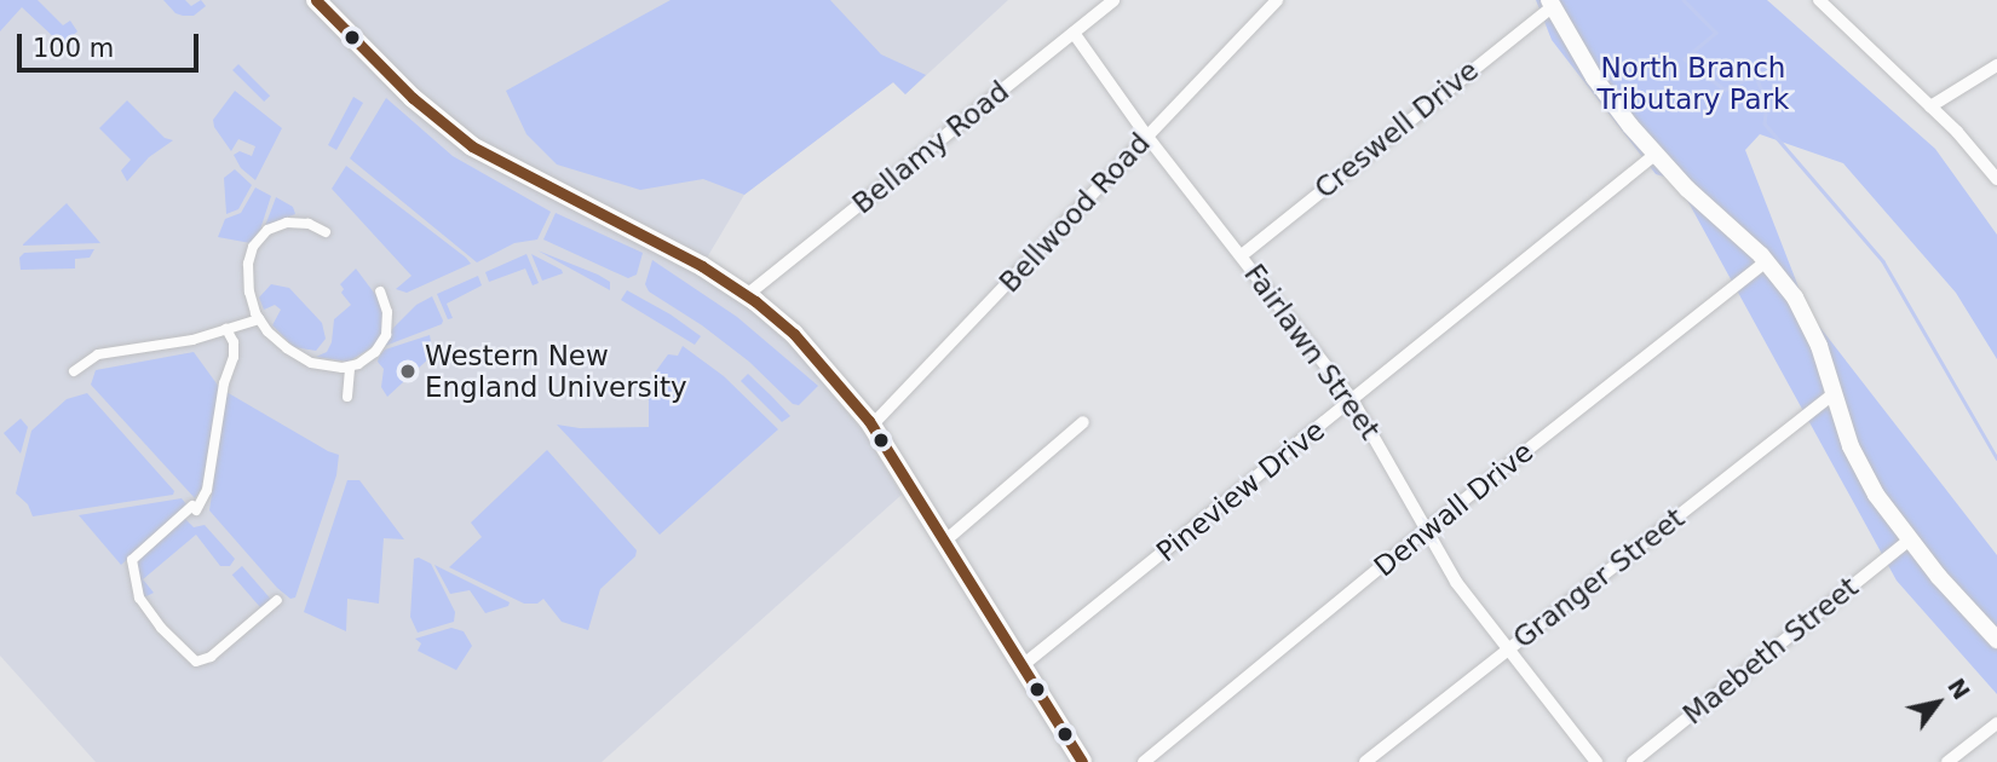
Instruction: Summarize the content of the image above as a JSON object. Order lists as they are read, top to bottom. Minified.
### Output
{"streets":{"street":["Creswell Drive","Bellamy Road","Bellwood Road","Fairlawn Street","Pineview Drive","Denwall Drive","Granger Street","Maebeth Street"]},"crossings":[["Creswell Drive","Fairlawn Street"],["Bellamy Road","Fairlawn Street"],["Bellwood Road","Fairlawn Street"],["Fairlawn Street","Pineview Drive"],["Fairlawn Street","Denwall Drive"],["Fairlawn Street","Granger Street"]],"parks":["North Branch Tributary Park"],"places":["Western New England University"],"scale_bar":"100 m","north":"top right"}
